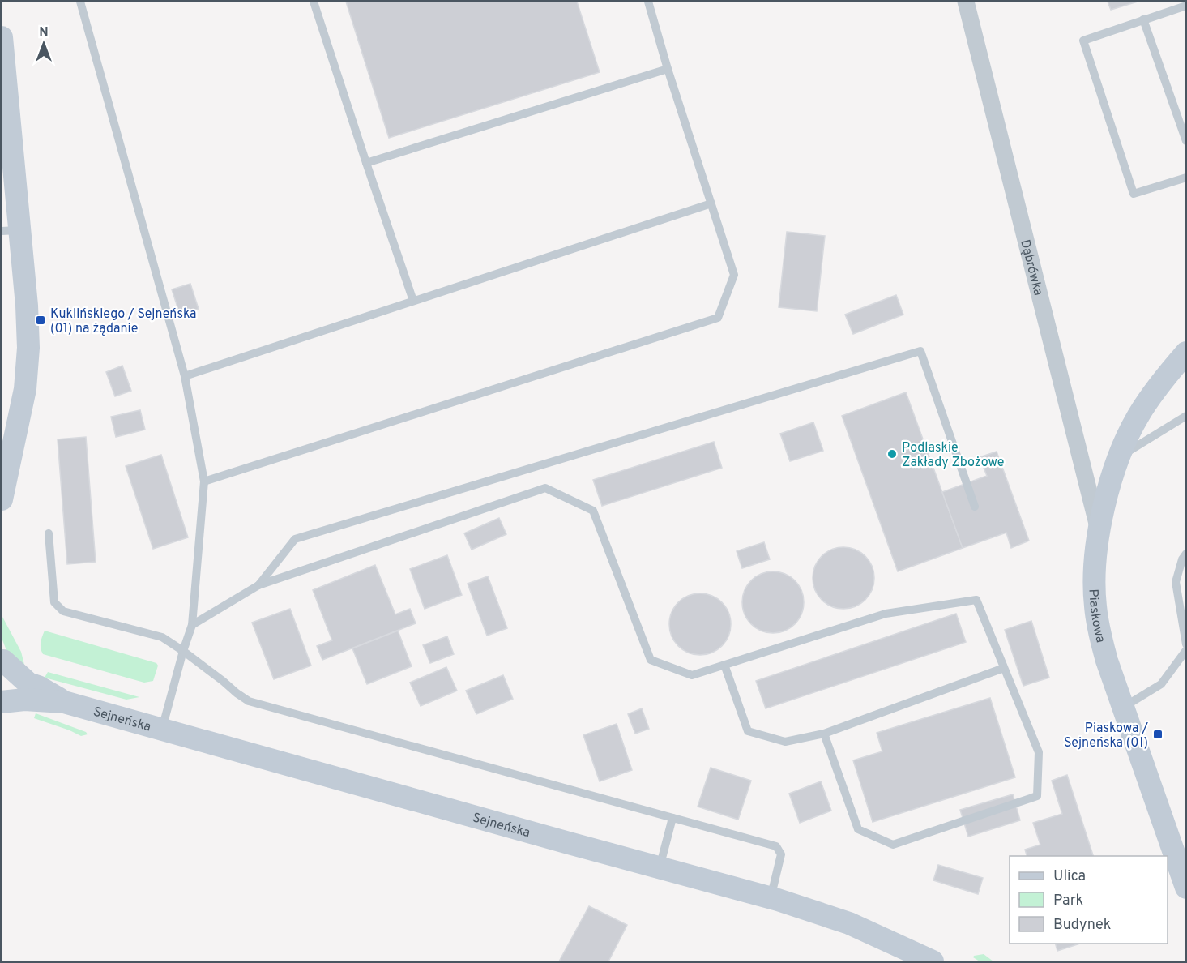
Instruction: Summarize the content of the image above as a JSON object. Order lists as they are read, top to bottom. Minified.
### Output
{"streets":{"main road":["Piaskowa","Sejneńska"],"street":["Dąbrówka"]},"crossings":[["Dąbrówka","Piaskowa"]],"places":{"transit":["Kuklińskiego / Sejneńska (01) na żądanie","Piaskowa / Sejneńska (01)"],"other":["Podlaskie Zakłady Zbożowe"]},"legend":["Ulica","Park","Budynek"],"north":"top"}
